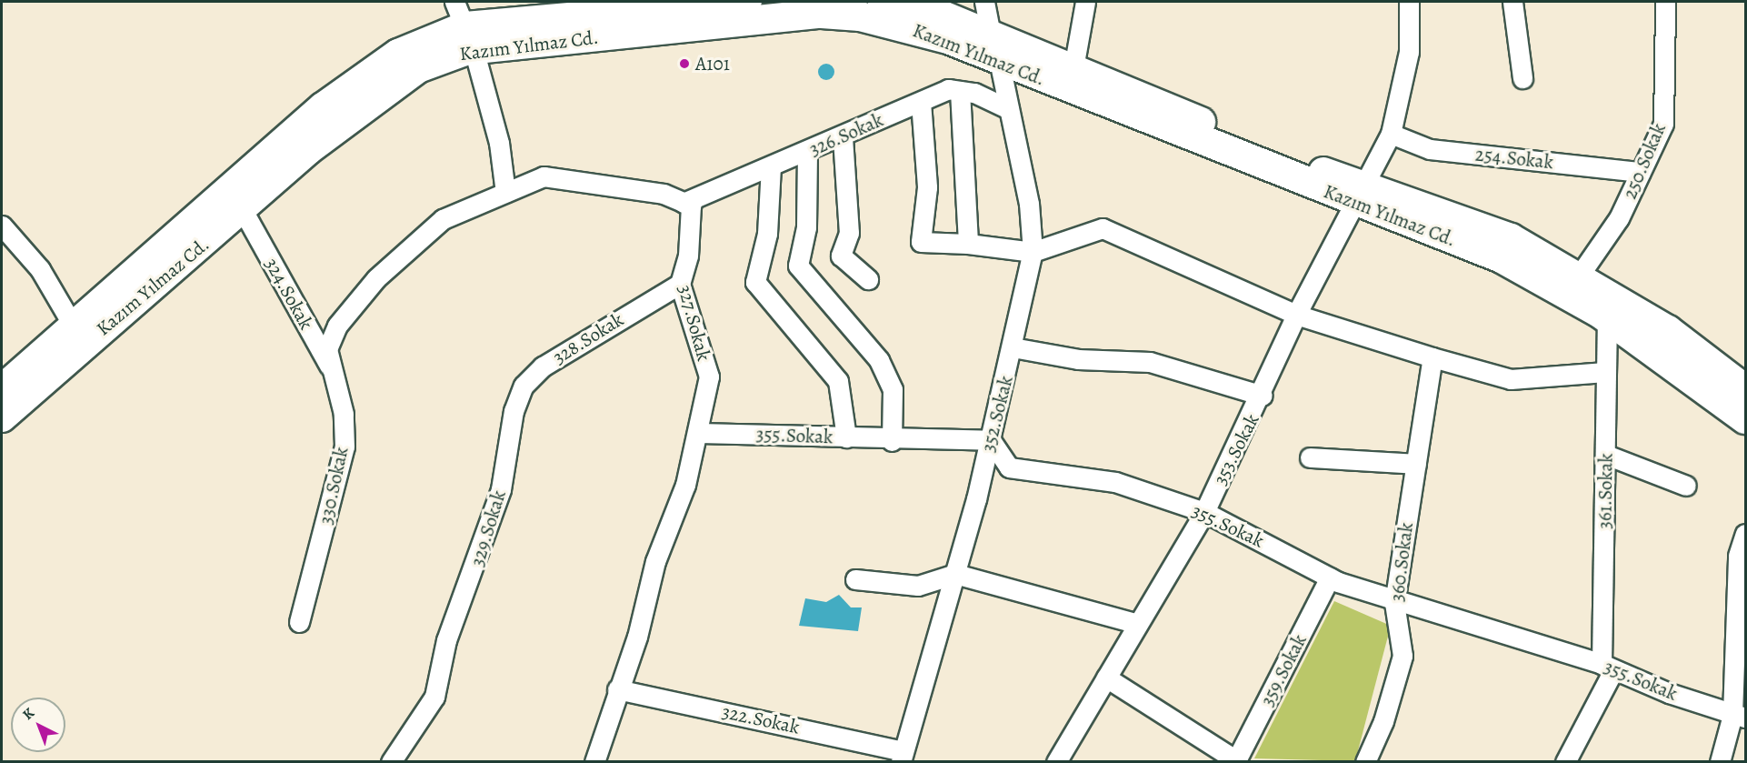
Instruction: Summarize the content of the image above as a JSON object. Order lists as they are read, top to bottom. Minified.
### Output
{"streets":{"highway":["Kazım Yılmaz Cd."],"street":["326.Sokak","254.Sokak","250.Sokak","324.Sokak","327.Sokak","328.Sokak","352.Sokak","355.Sokak","353.Sokak","330.Sokak","361.Sokak","329.Sokak","360.Sokak","359.Sokak","322.Sokak"]},"crossings":[["Kazım Yılmaz Cd.","250.Sokak"],["Kazım Yılmaz Cd.","324.Sokak"],["Kazım Yılmaz Cd.","352.Sokak"],["Kazım Yılmaz Cd.","353.Sokak"],["Kazım Yılmaz Cd.","361.Sokak"],["326.Sokak","327.Sokak"],["326.Sokak","352.Sokak"],["254.Sokak","250.Sokak"],["254.Sokak","353.Sokak"],["324.Sokak","330.Sokak"],["327.Sokak","328.Sokak"],["327.Sokak","355.Sokak"],["327.Sokak","322.Sokak"],["328.Sokak","329.Sokak"],["352.Sokak","355.Sokak"],["352.Sokak","322.Sokak"],["355.Sokak","353.Sokak"],["355.Sokak","361.Sokak"],["355.Sokak","360.Sokak"],["355.Sokak","359.Sokak"]],"places":["A101"],"north":"top left"}
